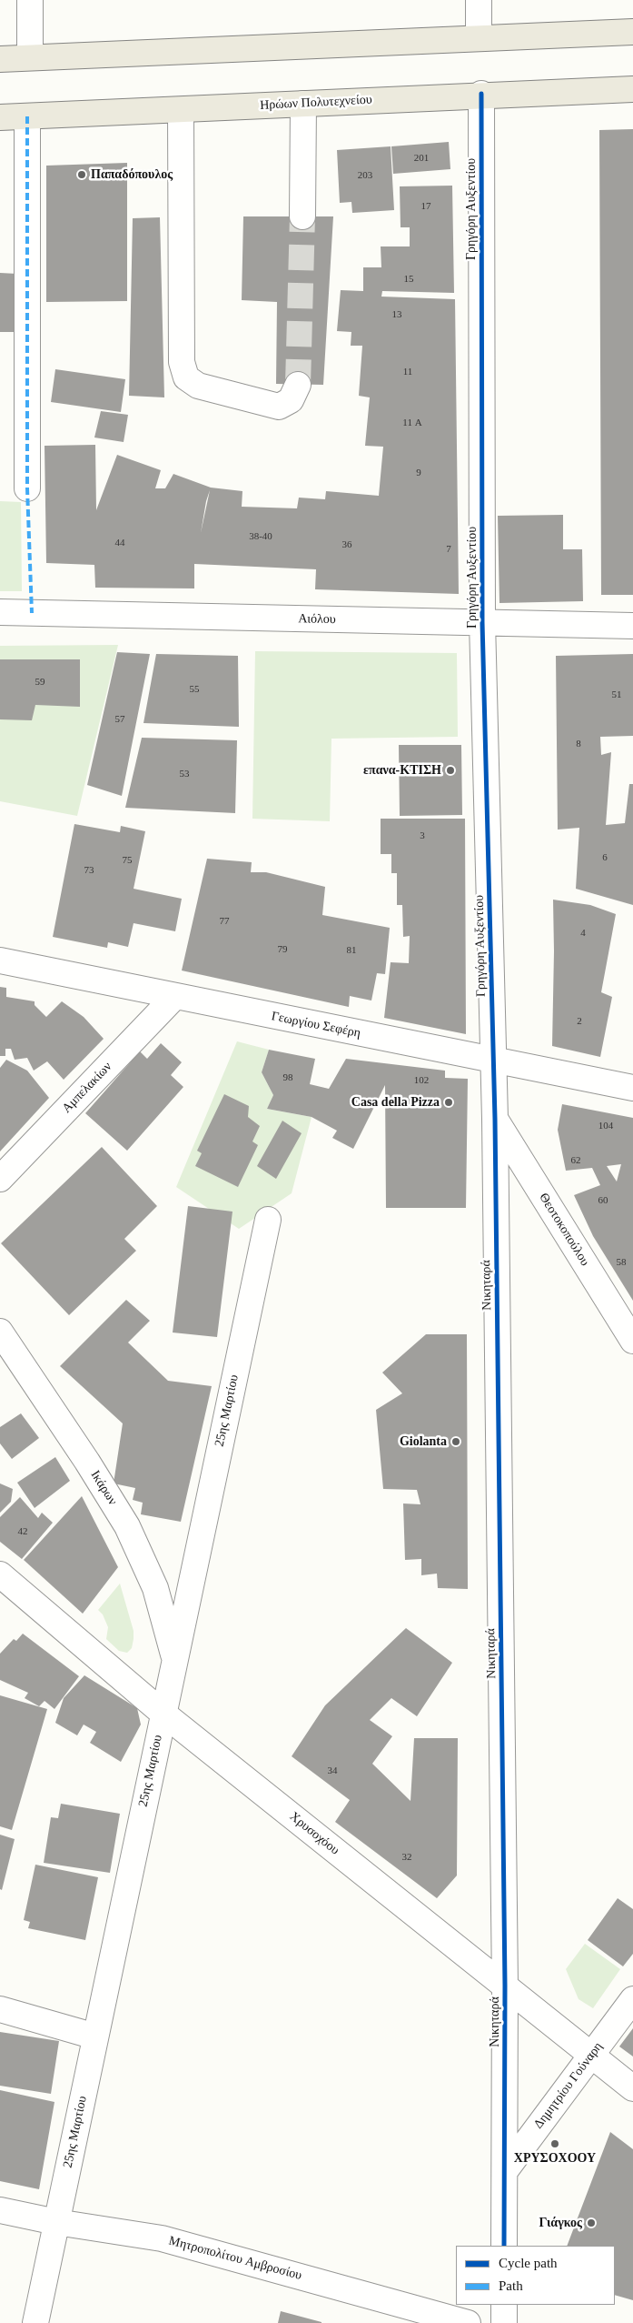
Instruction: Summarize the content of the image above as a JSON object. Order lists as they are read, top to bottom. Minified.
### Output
{"streets":{"main road":["Ηρώων Πολυτεχνείου"],"street":["Γρηγόρη Αυξεντίου","Αιόλου","Γεωργίου Σεφέρη","Αμπελακίων","Θεοτοκοπούλου","Νικηταρά","25ης Μαρτίου","Ικάρων","Χρυσοχόου","Δημητρίου Γούναρη","Μητροπολίτου Αμβροσίου"]},"crossings":[["Ηρώων Πολυτεχνείου","Γρηγόρη Αυξεντίου"],["Γρηγόρη Αυξεντίου","Αιόλου"],["Γρηγόρη Αυξεντίου","Γεωργίου Σεφέρη"],["Γρηγόρη Αυξεντίου","Νικηταρά"],["Γεωργίου Σεφέρη","Αμπελακίων"],["Γεωργίου Σεφέρη","Νικηταρά"],["Θεοτοκοπούλου","Νικηταρά"],["Νικηταρά","Χρυσοχόου"],["Νικηταρά","Δημητρίου Γούναρη"],["25ης Μαρτίου","Ικάρων"],["25ης Μαρτίου","Χρυσοχόου"],["25ης Μαρτίου","Μητροπολίτου Αμβροσίου"],["Χρυσοχόου","Δημητρίου Γούναρη"]],"places":["Παπαδόπουλος","επανα-ΚΤΙΣΗ","Casa della Pizza","Giolanta","ΧΡΥΣΟΧΟΟΥ","Γιάγκος"],"house_numbers":["201","203","17","15","13","11","11 Α","9","38-40","44","36","7","59","55","51","57","8","53","3","6","75","73","77","4","79","81","2","98","102","104","62","60","58","42","34","32"],"legend":["Cycle path","Path"]}
